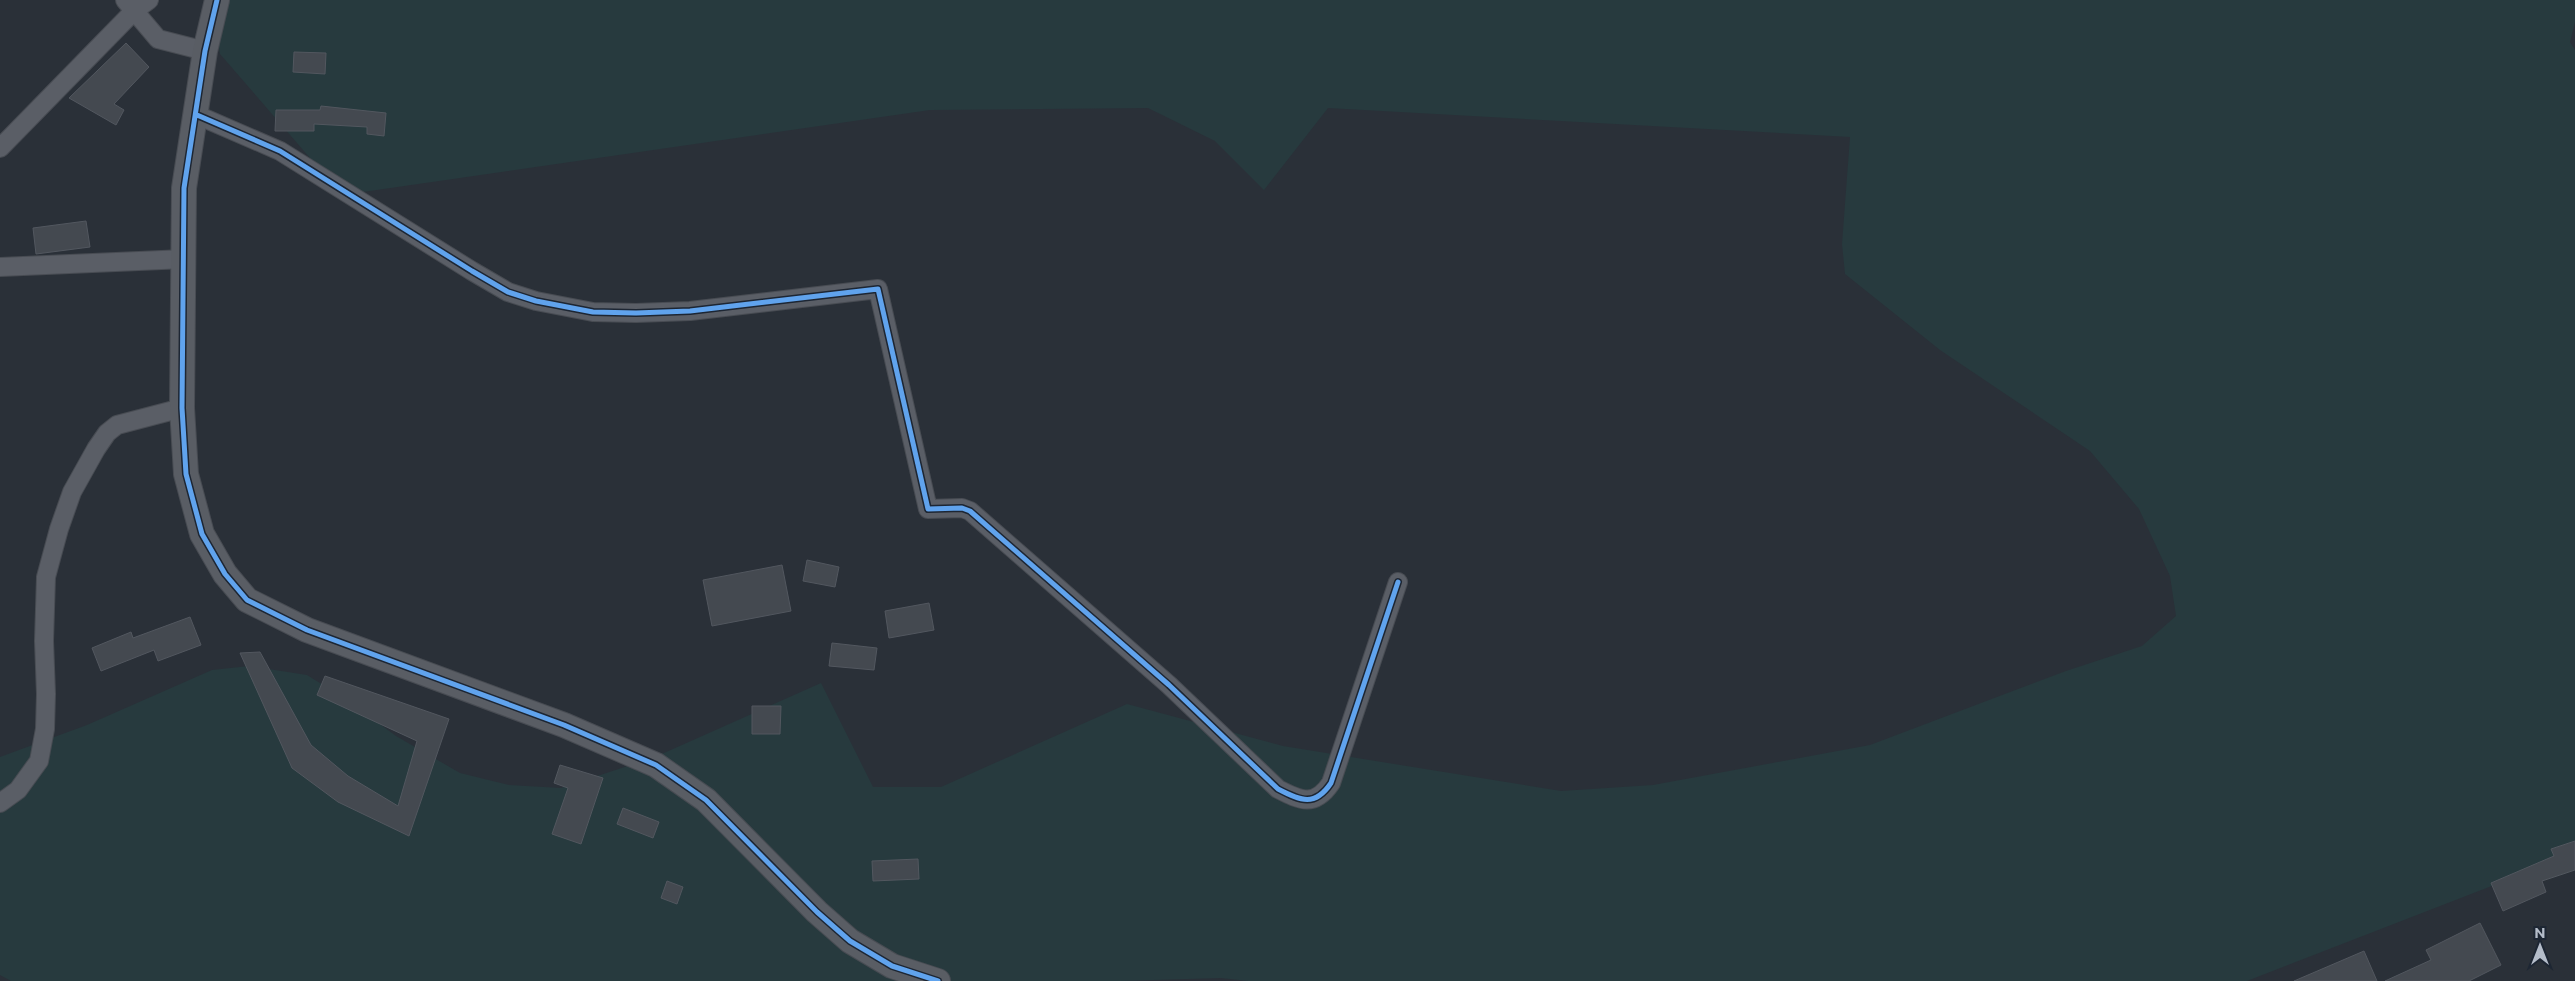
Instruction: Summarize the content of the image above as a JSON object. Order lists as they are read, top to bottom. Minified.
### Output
{"north":"top"}
